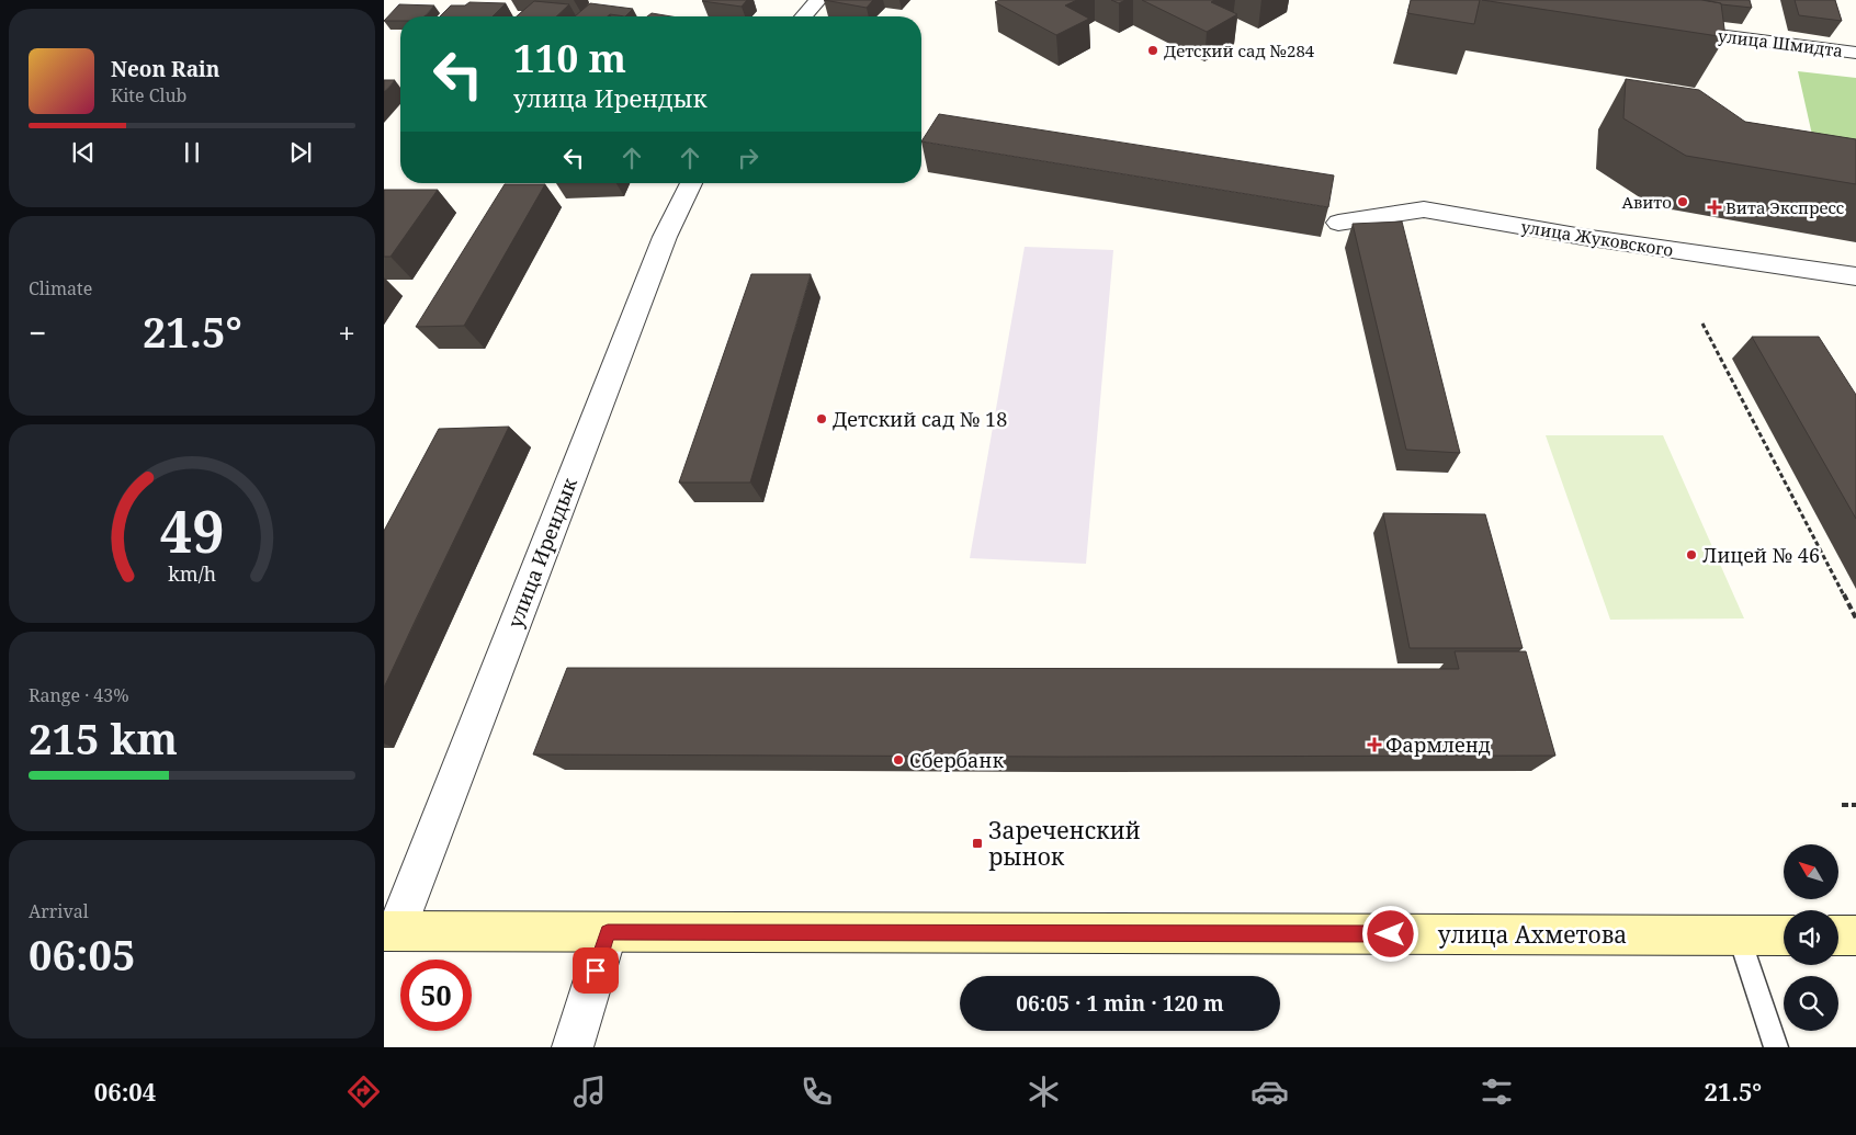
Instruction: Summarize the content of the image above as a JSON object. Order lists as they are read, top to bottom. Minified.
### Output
{"streets":{"main road":["улица Ахметова"],"street":["улица Шмидта","улица Жуковского","улица Ирендык"]},"crossings":[["улица Ирендык","улица Ахметова"]],"places":{"other":["Детский сад №284","Авито","Детский сад № 18","Лицей № 46","Сбербанк"],"health":["Вита Экспресс","Фармленд"],"transit":["Зареченский рынок"]},"north":"top left","page":{"turn":["110 m","улица Ирендык"],"song":["Neon Rain","Kite Club"],"tile":["Climate",["Range · 43%","215 km"],["Arrival","06:05"]],"heat":["−","21.5°","+"],"limit":"50","trip":"06:05 · 1 min · 120 m","tabs":["06:04","21.5°"],"gauge":["49","km/h"]}}
